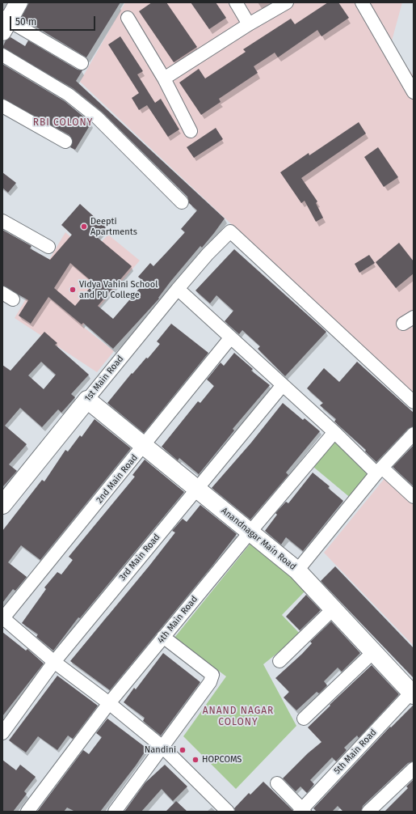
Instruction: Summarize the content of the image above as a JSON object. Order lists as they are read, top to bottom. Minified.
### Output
{"streets":{"street":["1st Main Road","2nd Main Road","Anandnagar Main Road","3rd Main Road","4th Main Road","5th Main Road"]},"crossings":[["1st Main Road","Anandnagar Main Road"],["2nd Main Road","Anandnagar Main Road"],["Anandnagar Main Road","3rd Main Road"],["Anandnagar Main Road","4th Main Road"],["Anandnagar Main Road","5th Main Road"]],"districts":["RBI COLONY","ANAND NAGAR COLONY"],"places":["Deepti Apartments","Vidya Vahini School and PU College","Nandini","HOPCOMS"],"scale_bar":"50 m"}
